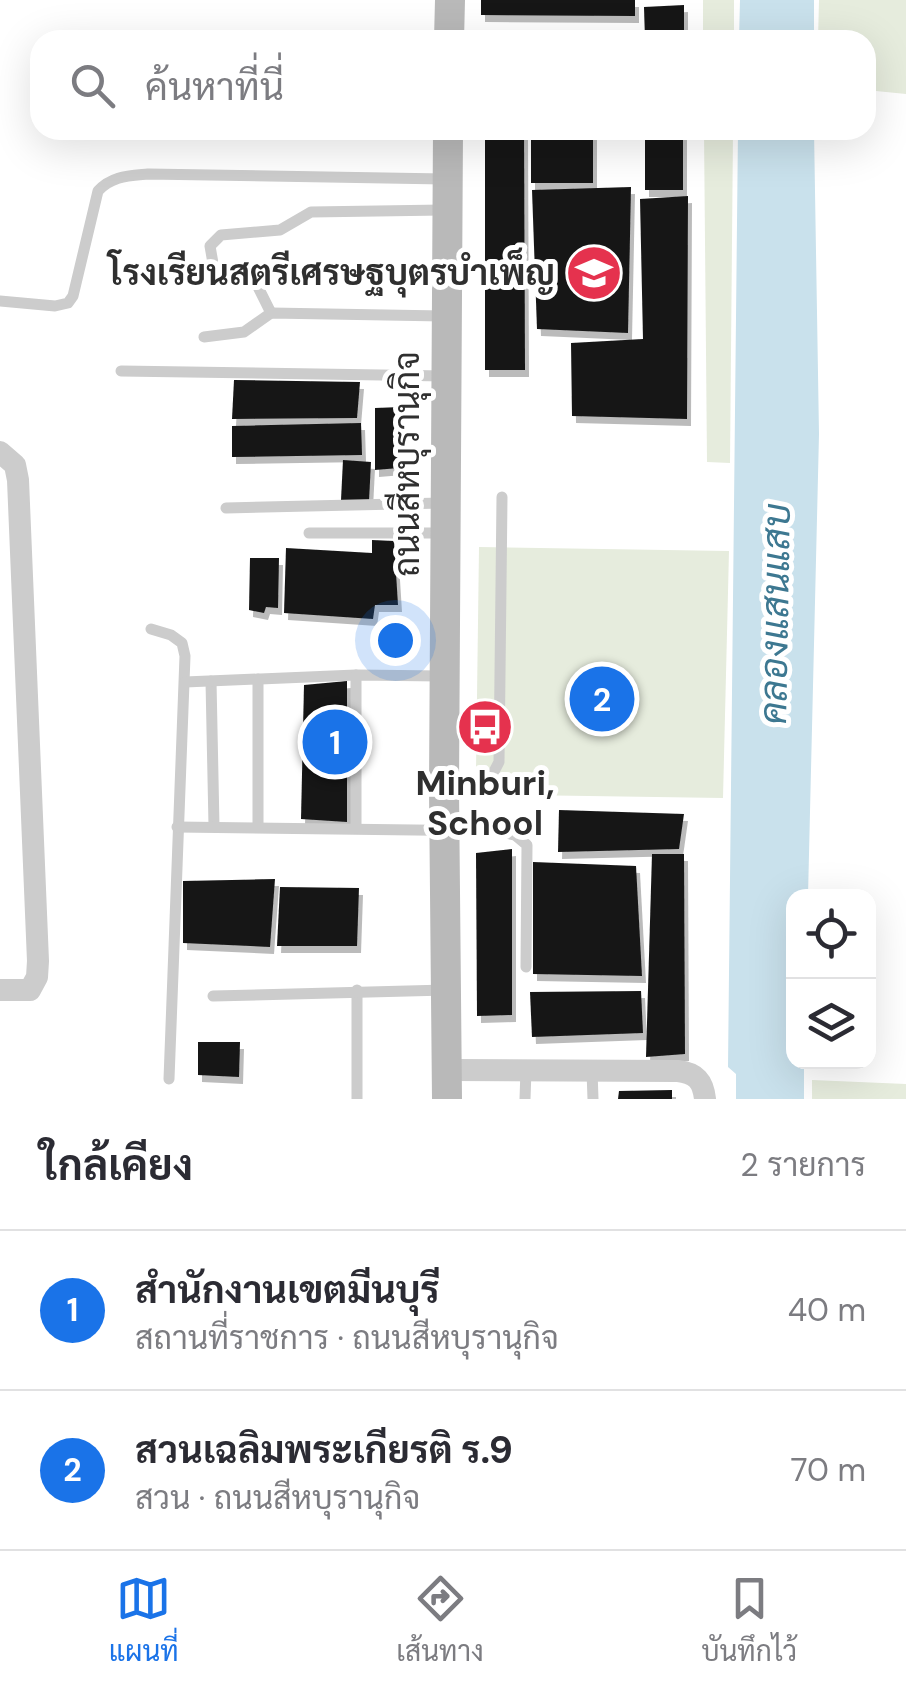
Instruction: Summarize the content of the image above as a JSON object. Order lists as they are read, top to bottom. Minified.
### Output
{"streets":{"main road":["ถนนสีหบุรานุกิจ"]},"water":["คลองแสนแสบ"],"places":{"school or university":["โรงเรียนสตรีเศรษฐบุตรบำเพ็ญ"],"bus stop":["Minburi, School"]},"page":{"search":"ค้นหาที่นี่","pins":["2","1"],"heading":["ใกล้เคียง","2 รายการ"],"list":[{"mark":"1","name":"สำนักงานเขตมีนบุรี","note":"สถานที่ราชการ · ถนนสีหบุรานุกิจ","value":"40 m"},{"mark":"2","name":"สวนเฉลิมพระเกียรติ ร.9","note":"สวน · ถนนสีหบุรานุกิจ","value":"70 m"}],"nav":["แผนที่","เส้นทาง","บันทึกไว้"]}}
